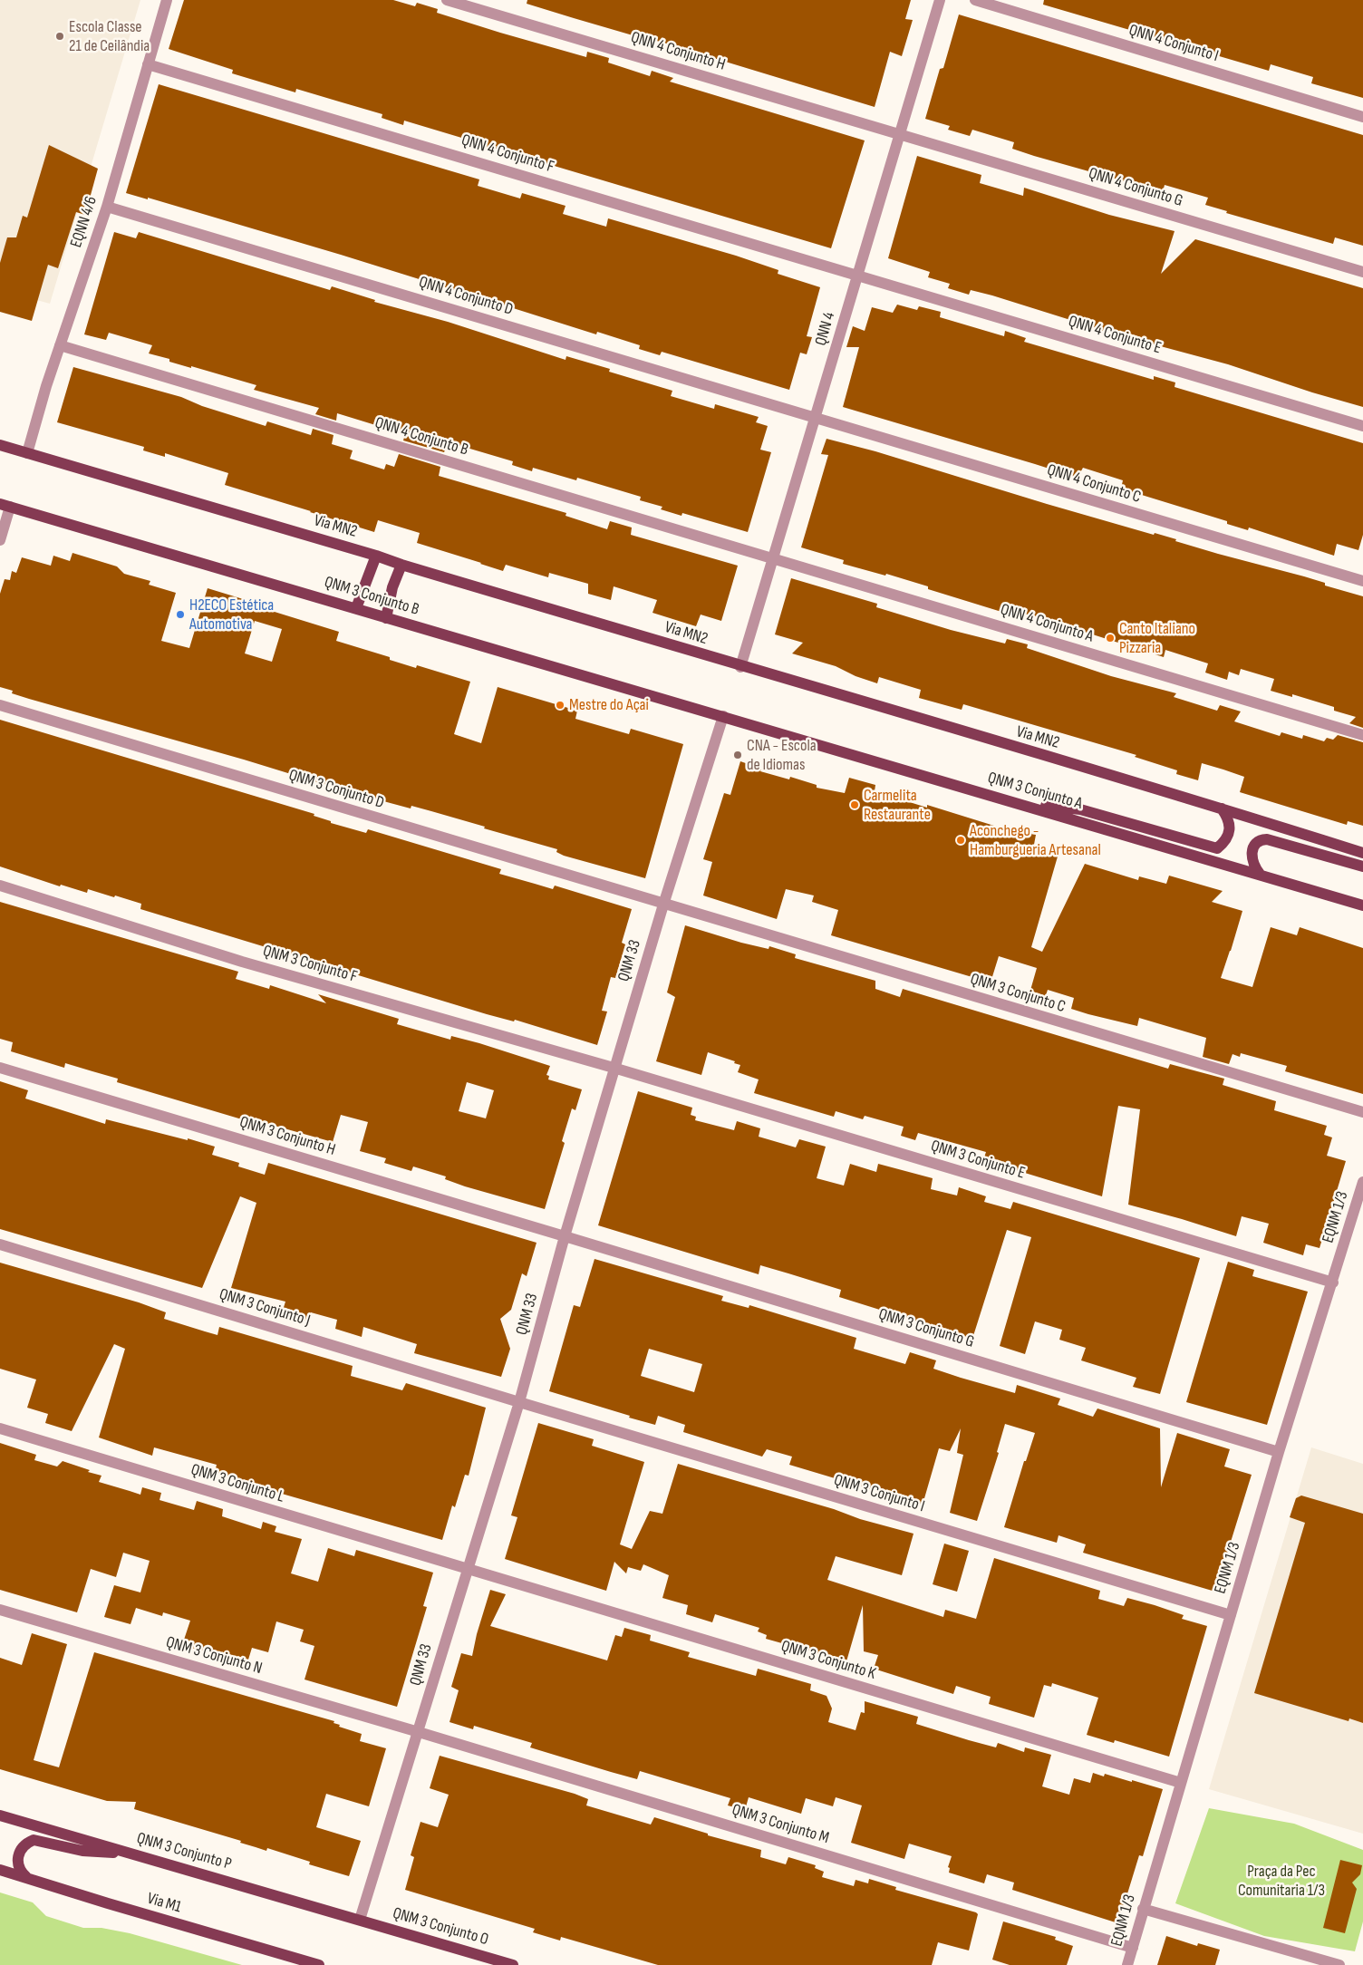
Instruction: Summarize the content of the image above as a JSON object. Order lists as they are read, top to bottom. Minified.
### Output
{"streets":{"main road":["Via MN2","QNM 3 Conjunto B","QNM 3 Conjunto A","QNM 3 Conjunto P","Via M1","QNM 3 Conjunto O"],"street":["QNN 4 Conjunto I","QNN 4 Conjunto H","QNN 4 Conjunto F","QNN 4 Conjunto G","EQNN 4/6","QNN 4 Conjunto D","QNN 4","QNN 4 Conjunto E","QNN 4 Conjunto B","QNN 4 Conjunto C","QNN 4 Conjunto A","QNM 3 Conjunto D","QNM 33","QNM 3 Conjunto F","QNM 3 Conjunto C","QNM 3 Conjunto H","QNM 3 Conjunto E","EQNM 1/3","QNM 3 Conjunto J","QNM 3 Conjunto G","QNM 3 Conjunto L","QNM 3 Conjunto I","QNM 3 Conjunto N","QNM 3 Conjunto K","QNM 3 Conjunto M"]},"crossings":[["QNN 4 Conjunto H","QNN 4 Conjunto G"],["QNN 4 Conjunto H","QNN 4"],["QNN 4 Conjunto F","EQNN 4/6"],["QNN 4 Conjunto F","QNN 4"],["QNN 4 Conjunto F","QNN 4 Conjunto E"],["QNN 4 Conjunto G","QNN 4"],["EQNN 4/6","QNN 4 Conjunto D"],["EQNN 4/6","QNN 4 Conjunto B"],["EQNN 4/6","Via MN2"],["QNN 4 Conjunto D","QNN 4"],["QNN 4 Conjunto D","QNN 4 Conjunto C"],["QNN 4","QNN 4 Conjunto E"],["QNN 4","QNN 4 Conjunto B"],["QNN 4","QNN 4 Conjunto C"],["QNN 4","Via MN2"],["QNN 4","QNN 4 Conjunto A"],["QNN 4 Conjunto B","QNN 4 Conjunto A"],["QNM 3 Conjunto B","QNM 3 Conjunto A"],["QNM 3 Conjunto B","QNM 33"],["QNM 3 Conjunto D","QNM 33"],["QNM 3 Conjunto D","QNM 3 Conjunto C"],["QNM 3 Conjunto A","QNM 33"],["QNM 33","QNM 3 Conjunto F"],["QNM 33","QNM 3 Conjunto C"],["QNM 33","QNM 3 Conjunto H"],["QNM 33","QNM 3 Conjunto E"],["QNM 33","QNM 3 Conjunto J"],["QNM 33","QNM 3 Conjunto G"],["QNM 33","QNM 3 Conjunto L"],["QNM 33","QNM 3 Conjunto I"],["QNM 33","QNM 3 Conjunto N"],["QNM 33","QNM 3 Conjunto K"],["QNM 33","QNM 3 Conjunto M"],["QNM 33","QNM 3 Conjunto P"],["QNM 33","QNM 3 Conjunto O"],["QNM 3 Conjunto F","QNM 3 Conjunto E"],["QNM 3 Conjunto H","QNM 3 Conjunto G"],["QNM 3 Conjunto E","EQNM 1/3"],["EQNM 1/3","QNM 3 Conjunto G"],["EQNM 1/3","QNM 3 Conjunto I"],["EQNM 1/3","QNM 3 Conjunto K"],["EQNM 1/3","QNM 3 Conjunto M"],["QNM 3 Conjunto J","QNM 3 Conjunto I"],["QNM 3 Conjunto L","QNM 3 Conjunto K"],["QNM 3 Conjunto N","QNM 3 Conjunto M"],["QNM 3 Conjunto P","QNM 3 Conjunto O"]],"parks":["Praça da Pec Comunitaria 1/3"],"places":["Escola Classe 21 de Ceilândia","H2ECO Estética Automotiva","Canto Italiano Pizzaria","Mestre do Açai","CNA - Escola de Idiomas","Carmelita Restaurante","Aconchego - Hamburgueria Artesanal"]}
